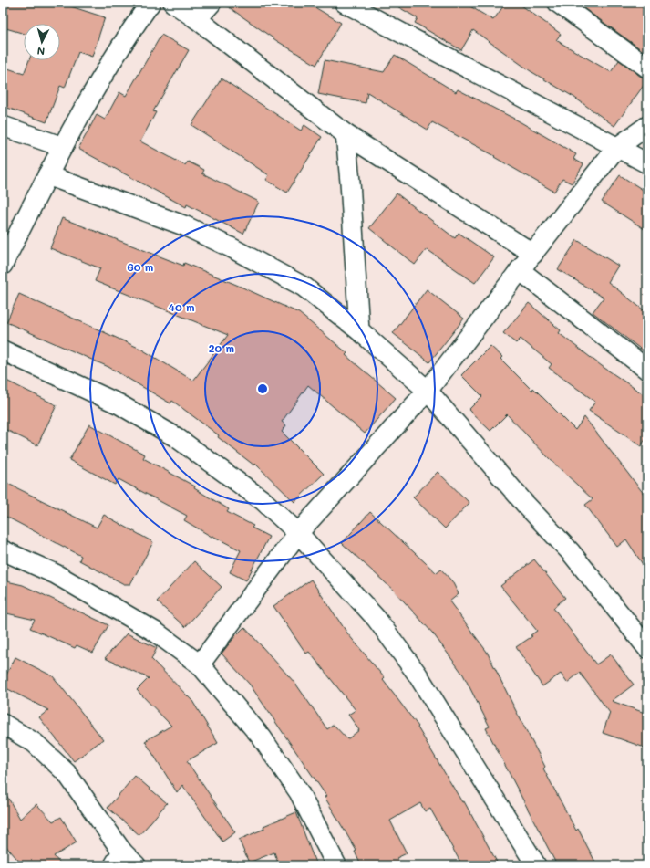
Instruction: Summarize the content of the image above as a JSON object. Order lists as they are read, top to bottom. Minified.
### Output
{"north":"bottom","rings":["60 m","40 m","20 m"]}
